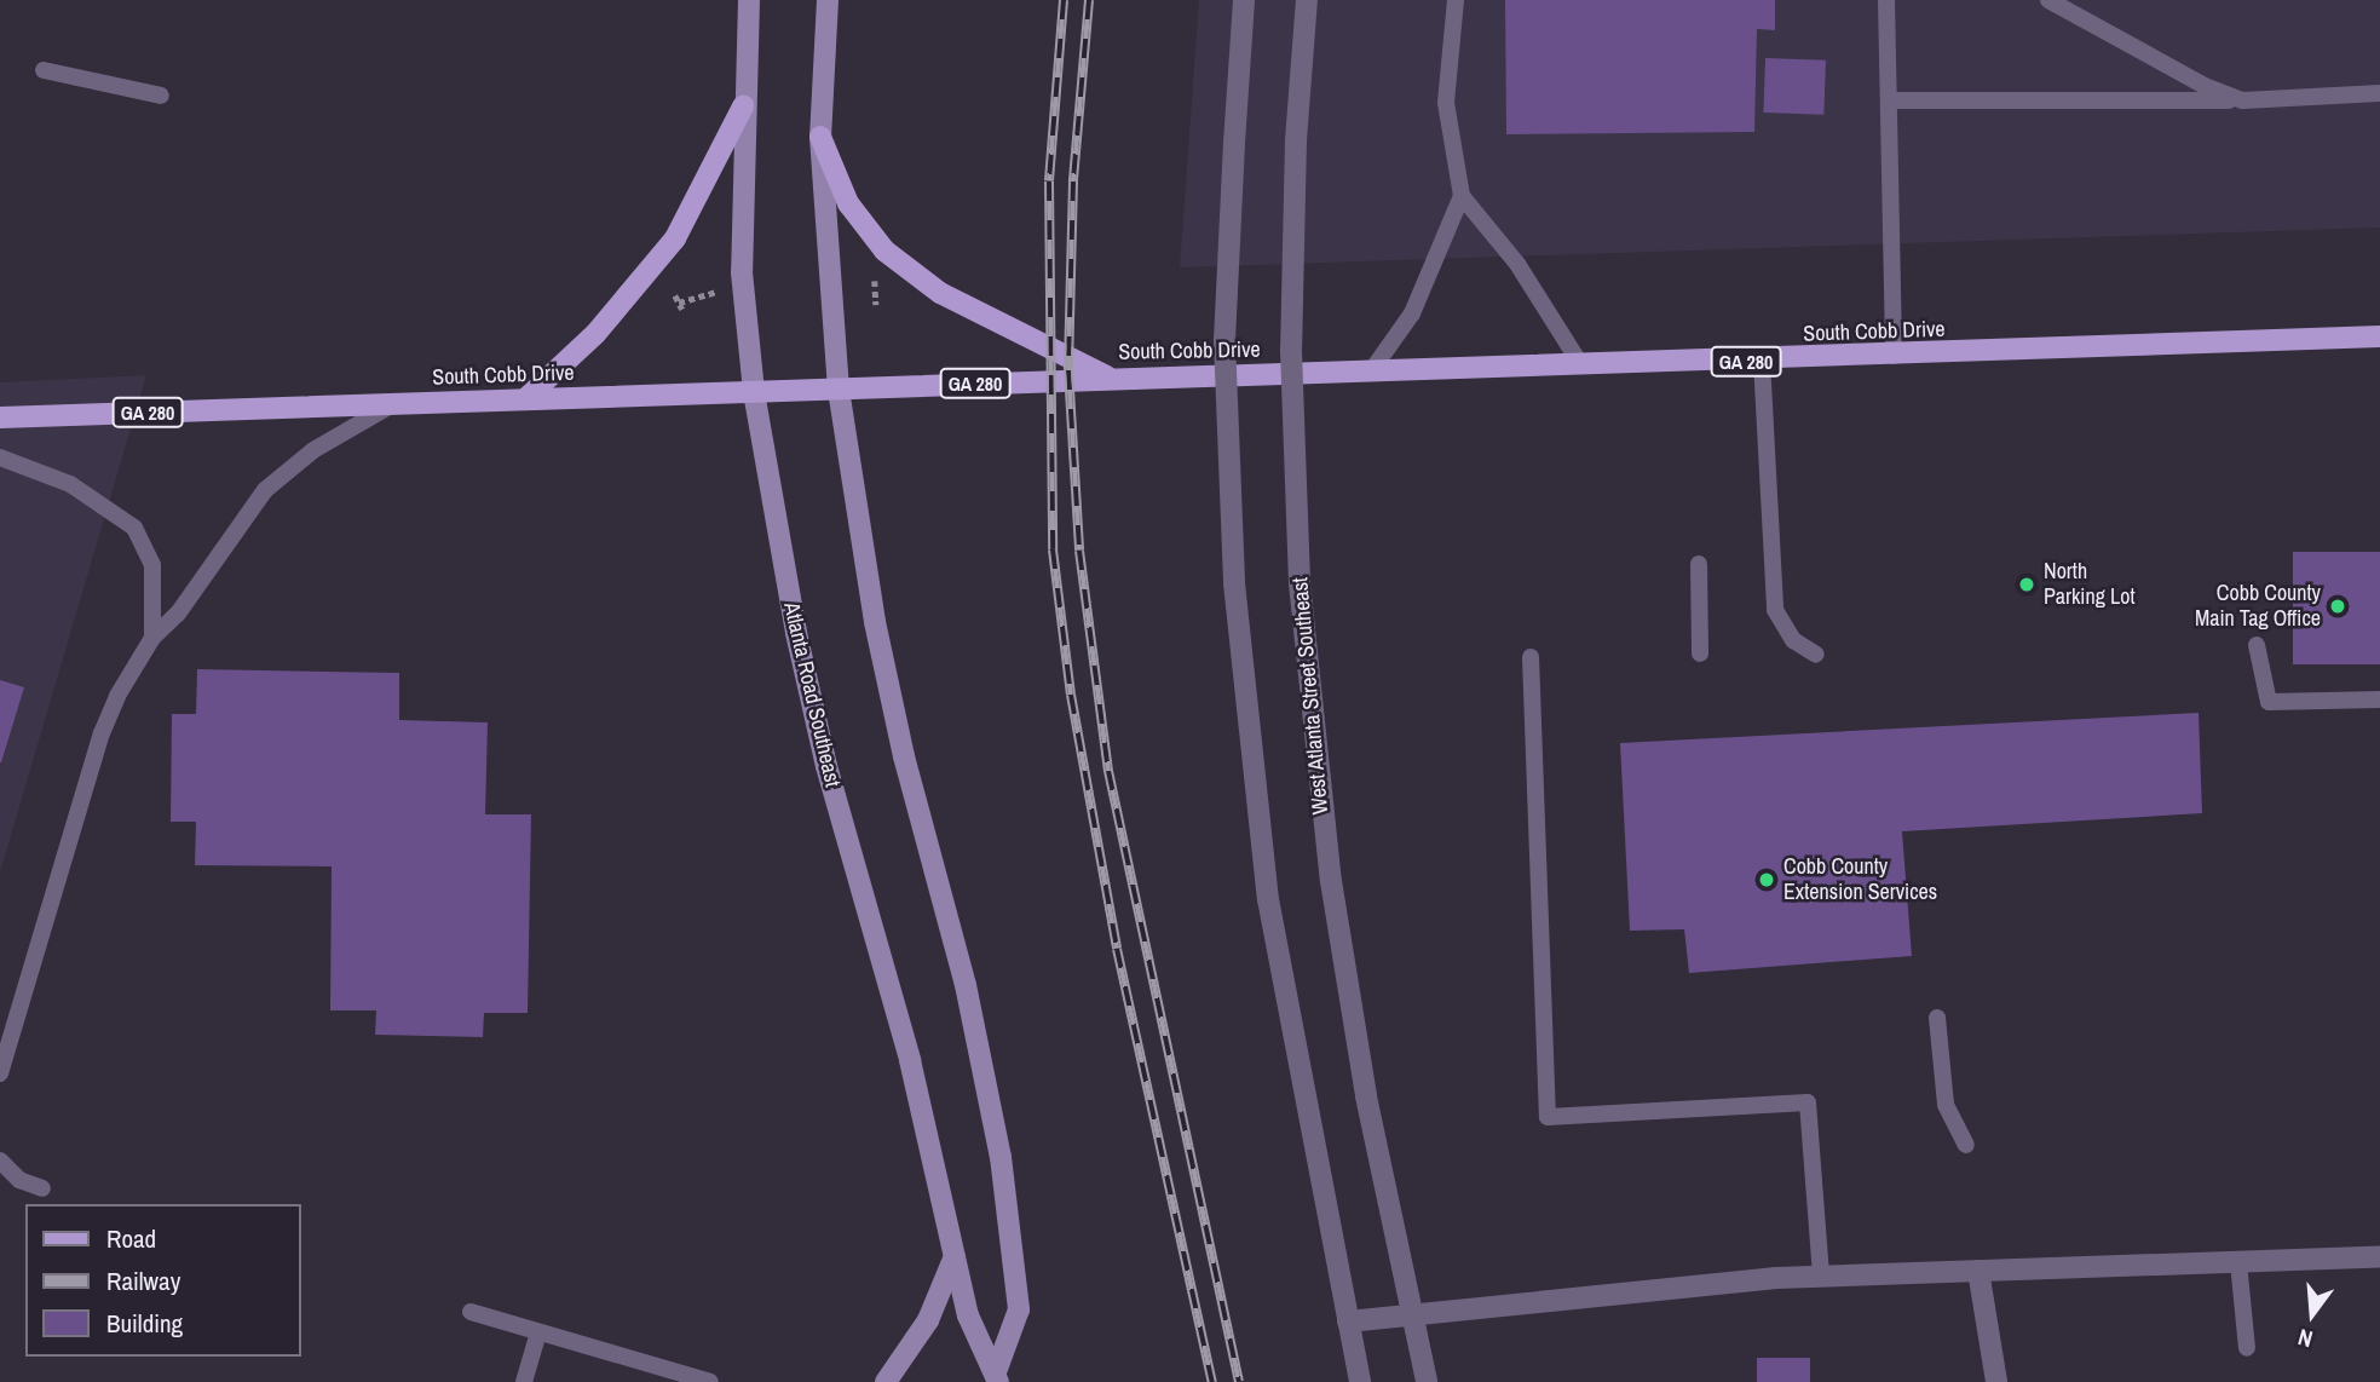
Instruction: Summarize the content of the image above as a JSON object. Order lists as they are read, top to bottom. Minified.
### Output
{"streets":{"main road":["South Cobb Drive","GA 280","Atlanta Road Southeast"],"street":["West Atlanta Street Southeast"]},"crossings":[["South Cobb Drive","Atlanta Road Southeast"]],"places":["North Parking Lot","Cobb County Main Tag Office","Cobb County Extension Services"],"legend":["Road","Railway","Building"],"north":"bottom"}
